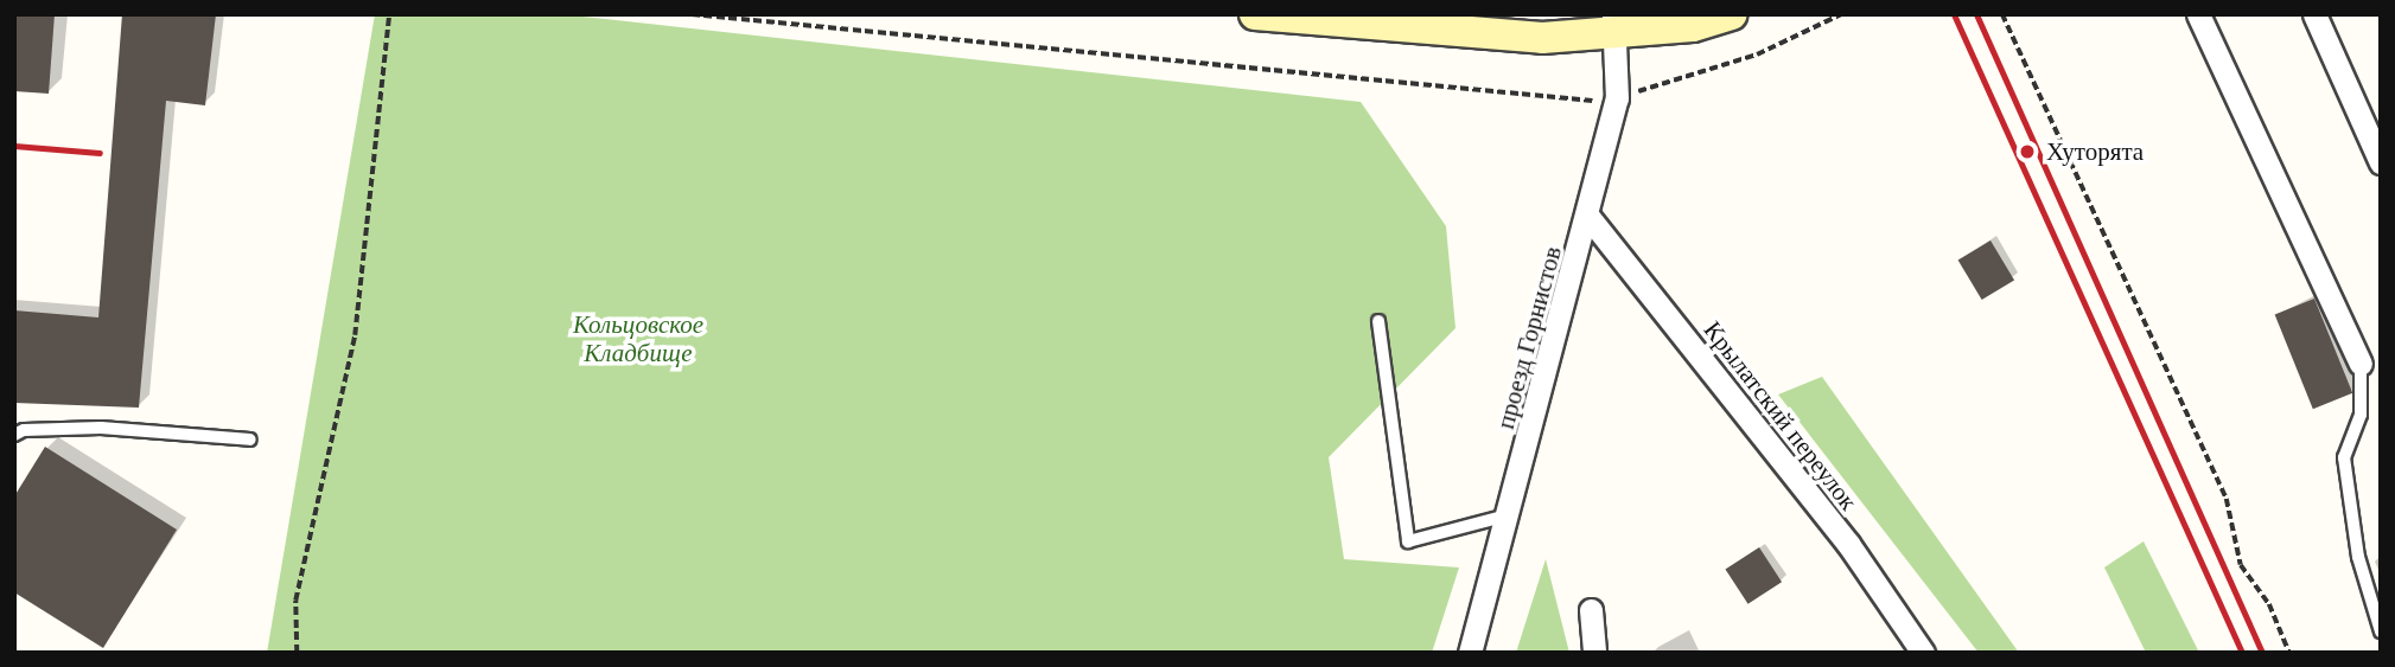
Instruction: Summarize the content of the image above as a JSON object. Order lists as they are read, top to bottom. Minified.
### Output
{"streets":{"street":["проезд Горнистов","Крылатский переулок"]},"crossings":[["проезд Горнистов","Крылатский переулок"]],"parks":["Кольцовское Кладбище"],"places":["Хуторята"]}
